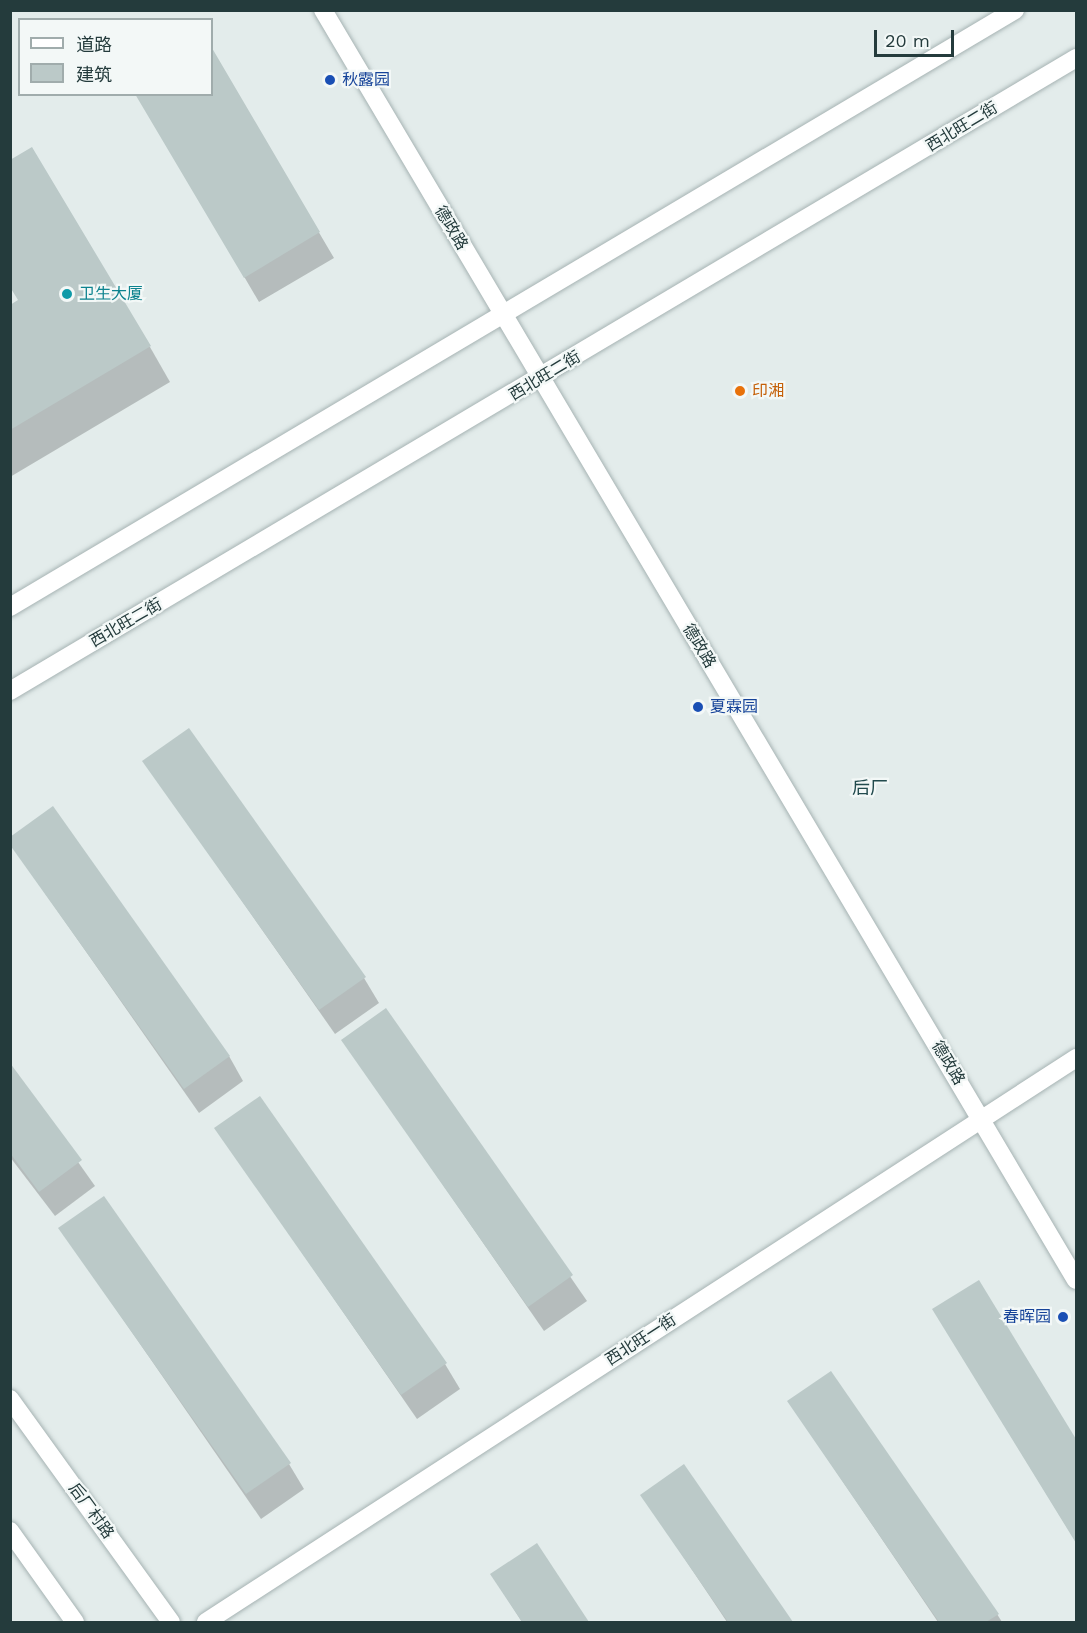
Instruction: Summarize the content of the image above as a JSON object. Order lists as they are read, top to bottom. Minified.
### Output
{"streets":{"street":["西北旺二街","德政路","西北旺一街","后厂村路"]},"crossings":[["西北旺二街","德政路"],["德政路","西北旺一街"]],"districts":["后厂"],"places":["秋露园","卫生大厦","印湘","夏霖园","春晖园"],"legend":["道路","建筑"],"scale_bar":"20 m"}
